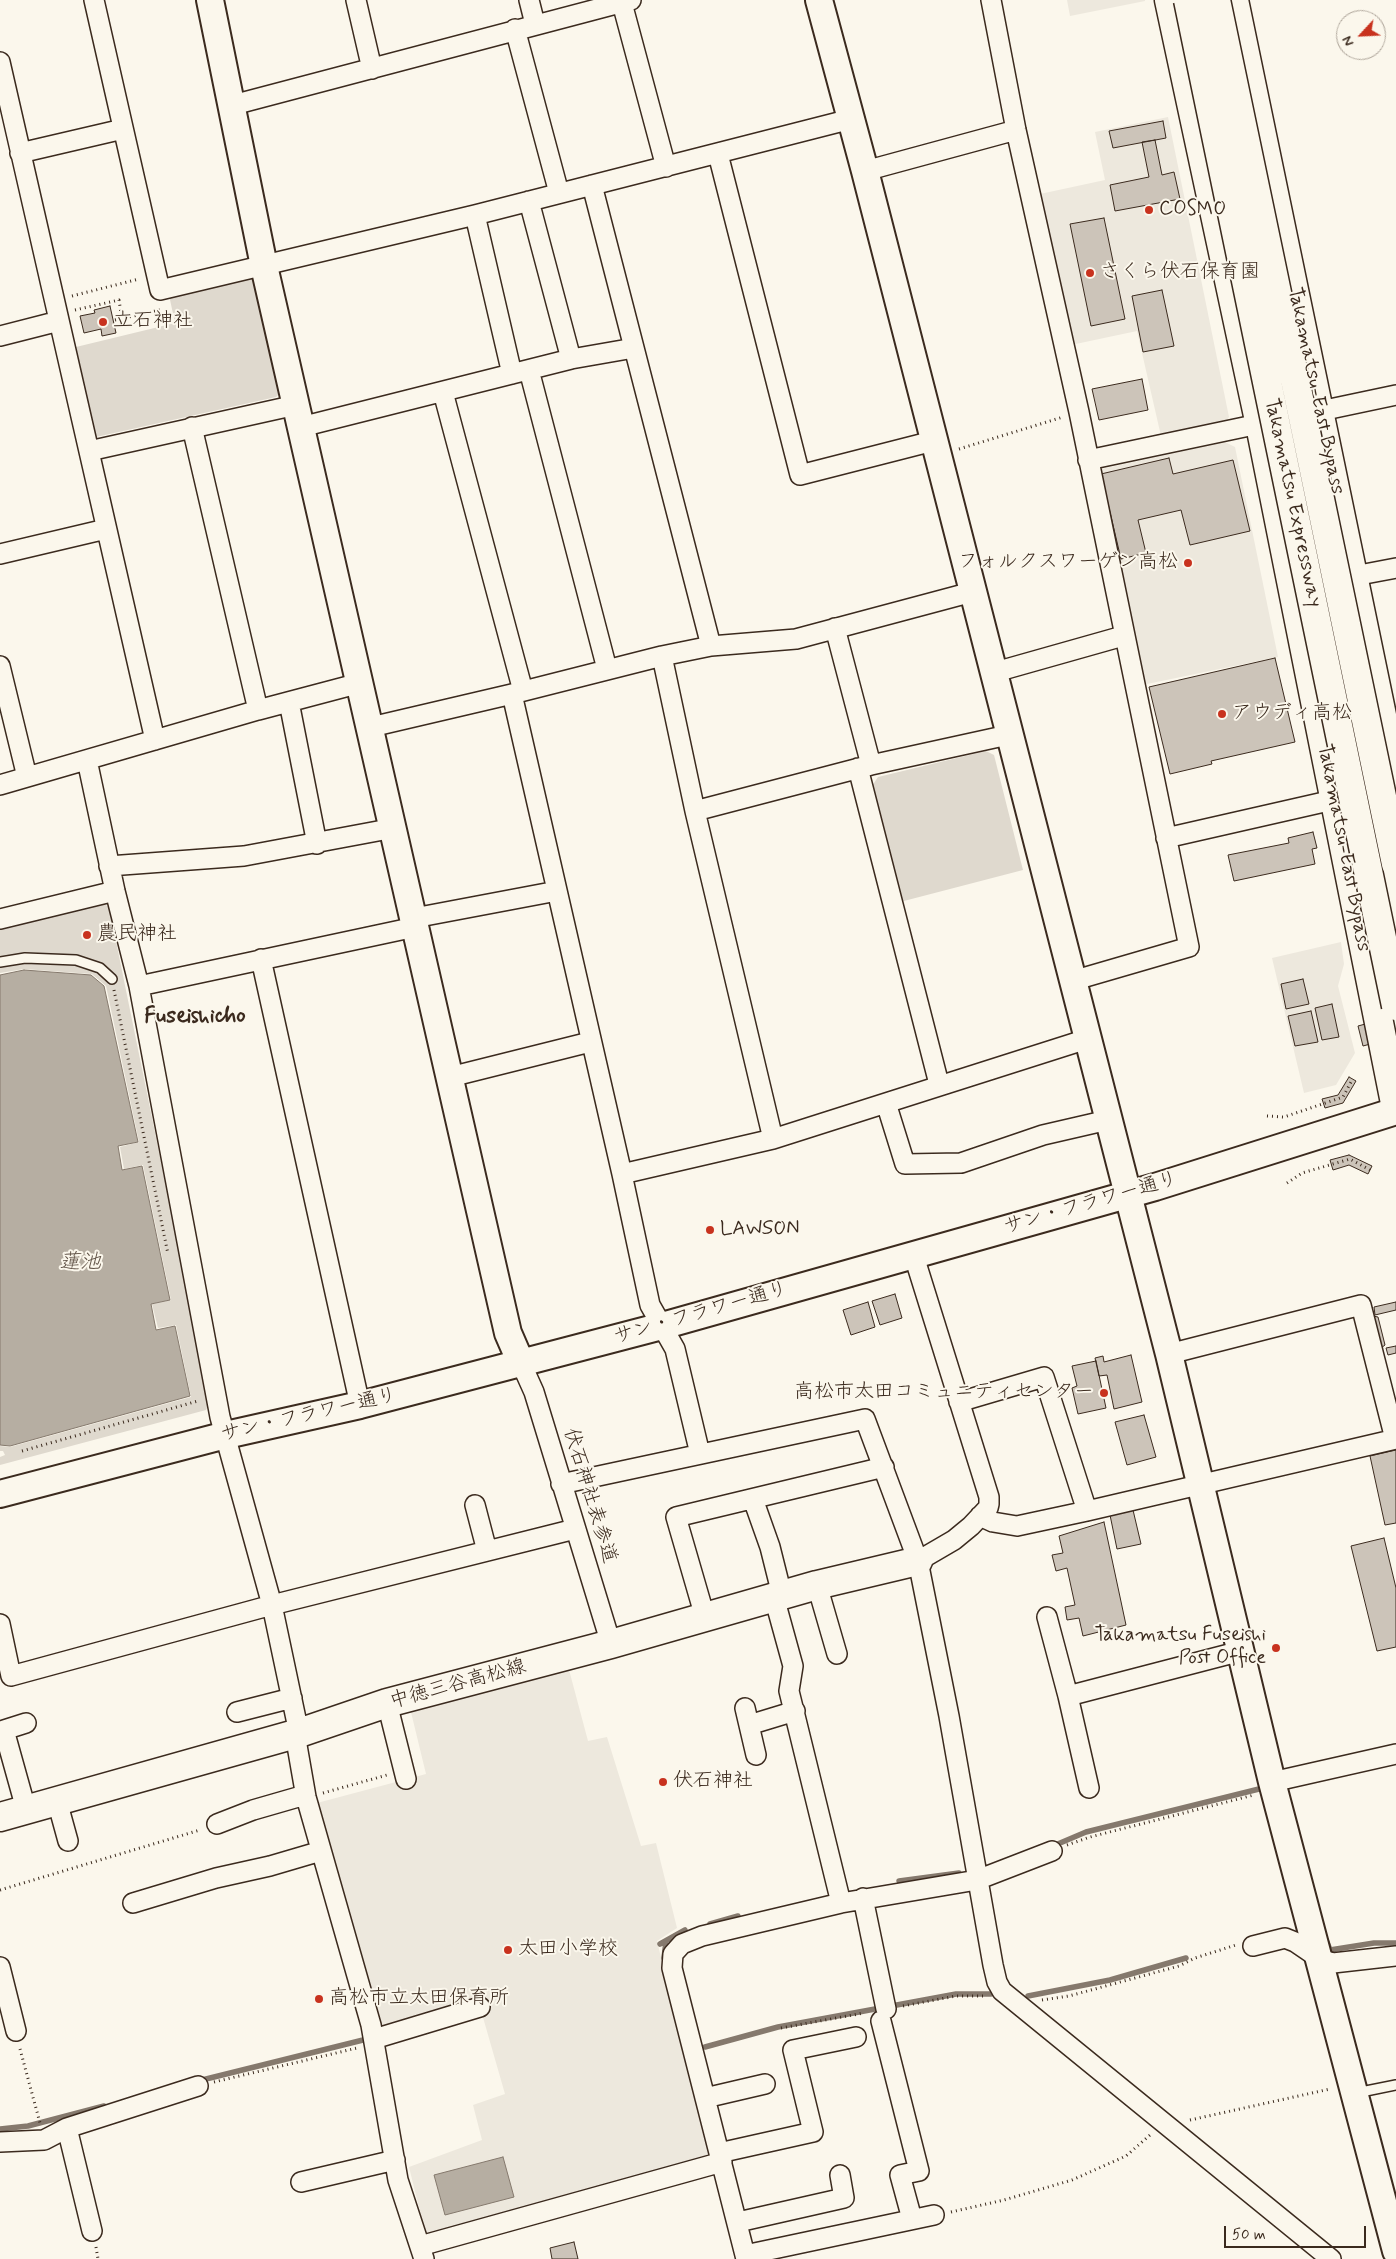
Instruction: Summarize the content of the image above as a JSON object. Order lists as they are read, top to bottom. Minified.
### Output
{"streets":{"main road":["Takamatsu-East Bypass","Takamatsu Expressway","中徳三谷高松線"],"street":["サン・フラワー通り","伏石神社表参道"]},"crossings":[["Takamatsu-East Bypass","サン・フラワー通り"],["サン・フラワー通り","伏石神社表参道"],["伏石神社表参道","中徳三谷高松線"]],"districts":["Fuseishicho"],"water":["蓮池"],"places":["COSMO","さくら伏石保育園","立石神社","フォルクスワーゲン高松","アウディ高松","農民神社","LAWSON","高松市太田コミュニティセンター","Takamatsu Fuseishi Post Office","伏石神社","太田小学校","高松市立太田保育所"],"scale_bar":"50 m","north":"bottom left"}
